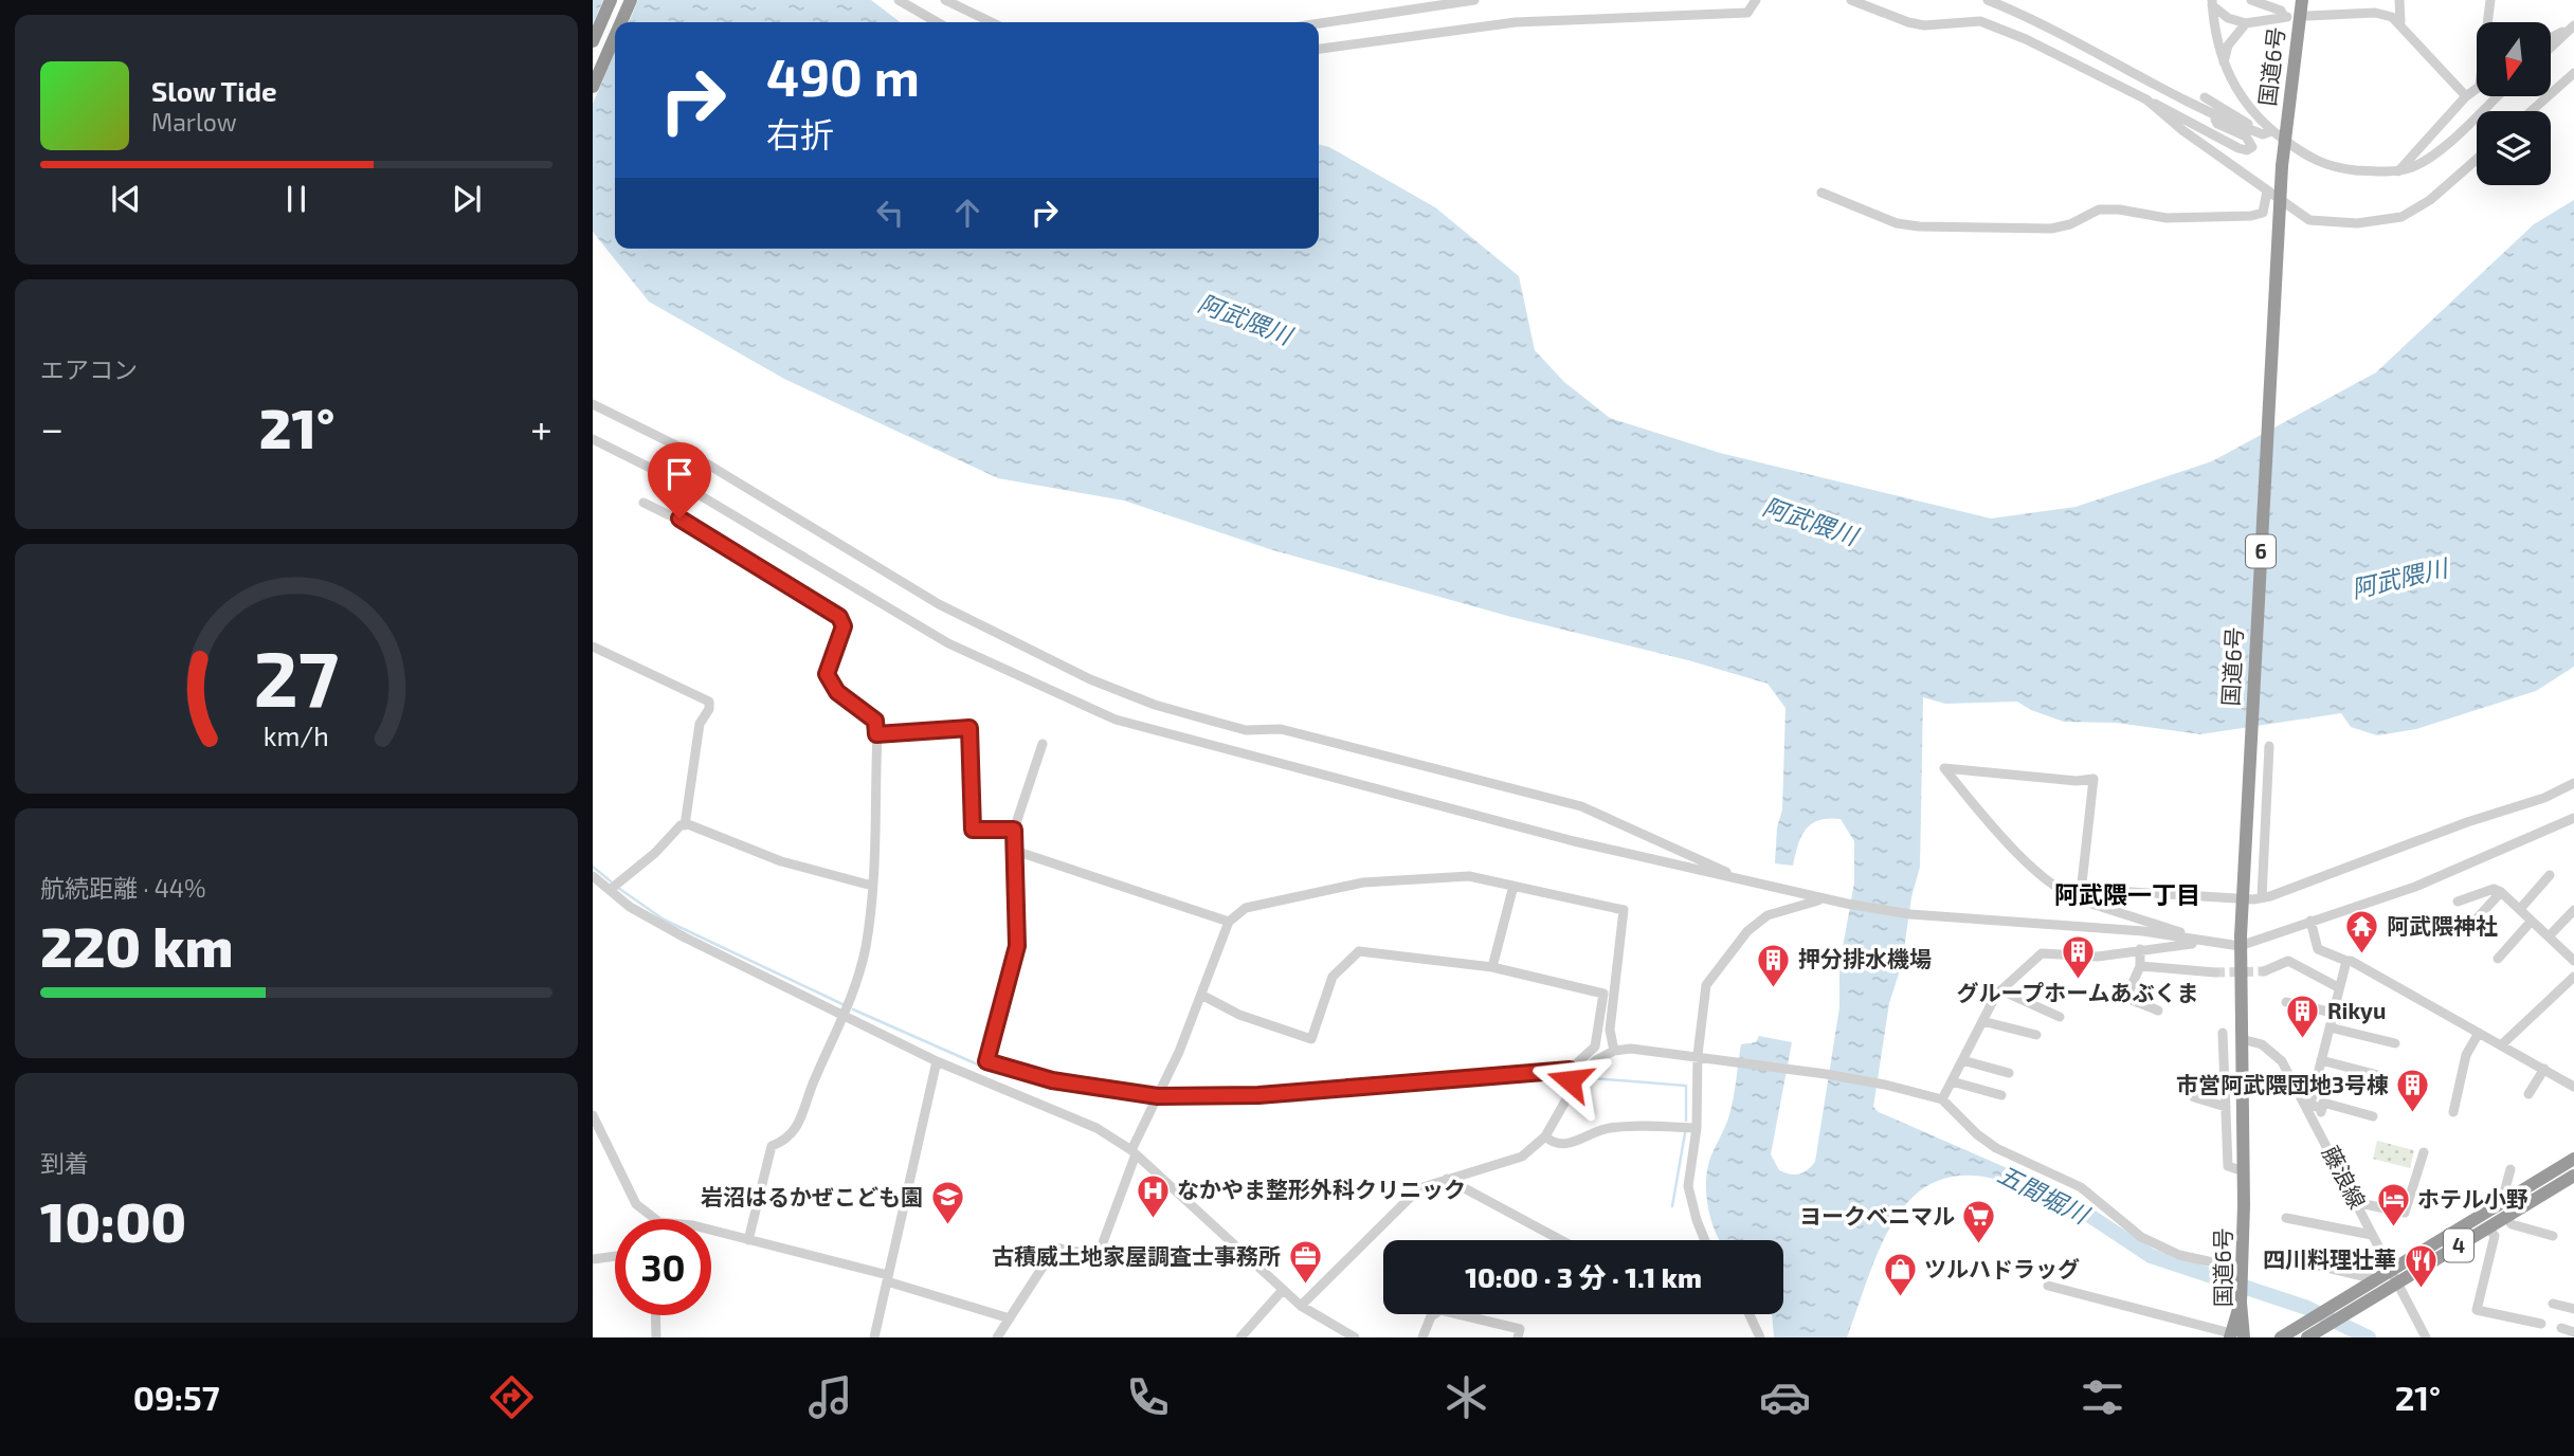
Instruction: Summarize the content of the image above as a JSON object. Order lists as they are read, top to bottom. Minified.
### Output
{"streets":{"highway":["国道6号","6","4"],"street":["藤浪線"]},"crossings":[["国道6号","6"],["国道6号","藤浪線"],["藤浪線","4"]],"districts":["阿武隈一丁目"],"water":["阿武隈川","五間堀川"],"places":{"temple":["阿武隈神社"],"building":["グループホームあぶくま","押分排水機場","Rikyu","市営阿武隈団地3号棟"],"hospital":["なかやま整形外科クリニック"],"school or university":["岩沼はるかぜこども園"],"hotel":["ホテル小野"],"supermarket":["ヨークベニマル"],"office":["古積威土地家屋調査士事務所"],"restaurant":["四川料理壮華"],"shop":["ツルハドラッグ"]},"north":"bottom","page":{"turn":["490 m","右折"],"song":["Slow Tide","Marlow"],"tile":["エアコン",["航続距離 · 44%","220 km"],["到着","10:00"]],"heat":["−","21°","+"],"limit":"30","trip":"10:00 · 3 分 · 1.1 km","tabs":["09:57","21°"],"gauge":["27","km/h"]}}
